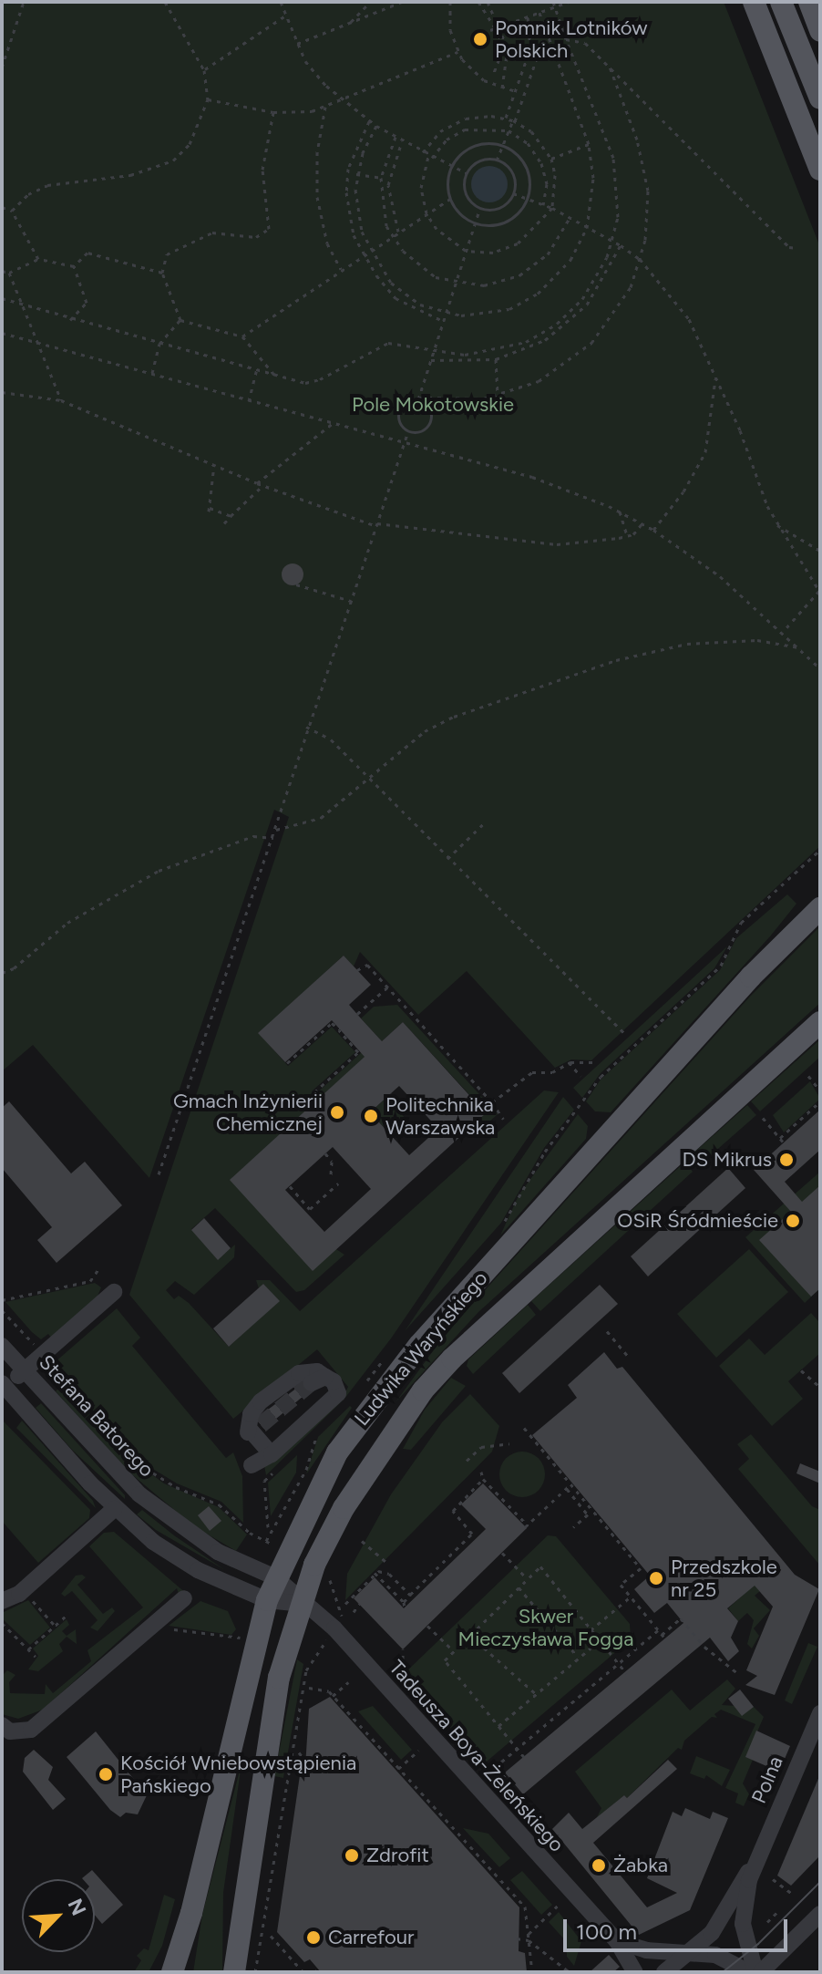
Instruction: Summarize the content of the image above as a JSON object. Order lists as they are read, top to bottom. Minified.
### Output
{"streets":{"main road":["Ludwika Waryńskiego"],"street":["Stefana Batorego","Tadeusza Boya-Żeleńskiego","Polna"]},"crossings":[["Ludwika Waryńskiego","Stefana Batorego"],["Ludwika Waryńskiego","Tadeusza Boya-Żeleńskiego"],["Stefana Batorego","Tadeusza Boya-Żeleńskiego"]],"parks":["Pole Mokotowskie","Skwer Mieczysława Fogga"],"places":["Pomnik Lotników Polskich","Gmach Inżynierii Chemicznej","Politechnika Warszawska","DS Mikrus","OSiR Śródmieście","Przedszkole nr 25","Kościół Wniebowstąpienia Pańskiego","Zdrofit","Żabka","Carrefour"],"scale_bar":"100 m","north":"top right"}
